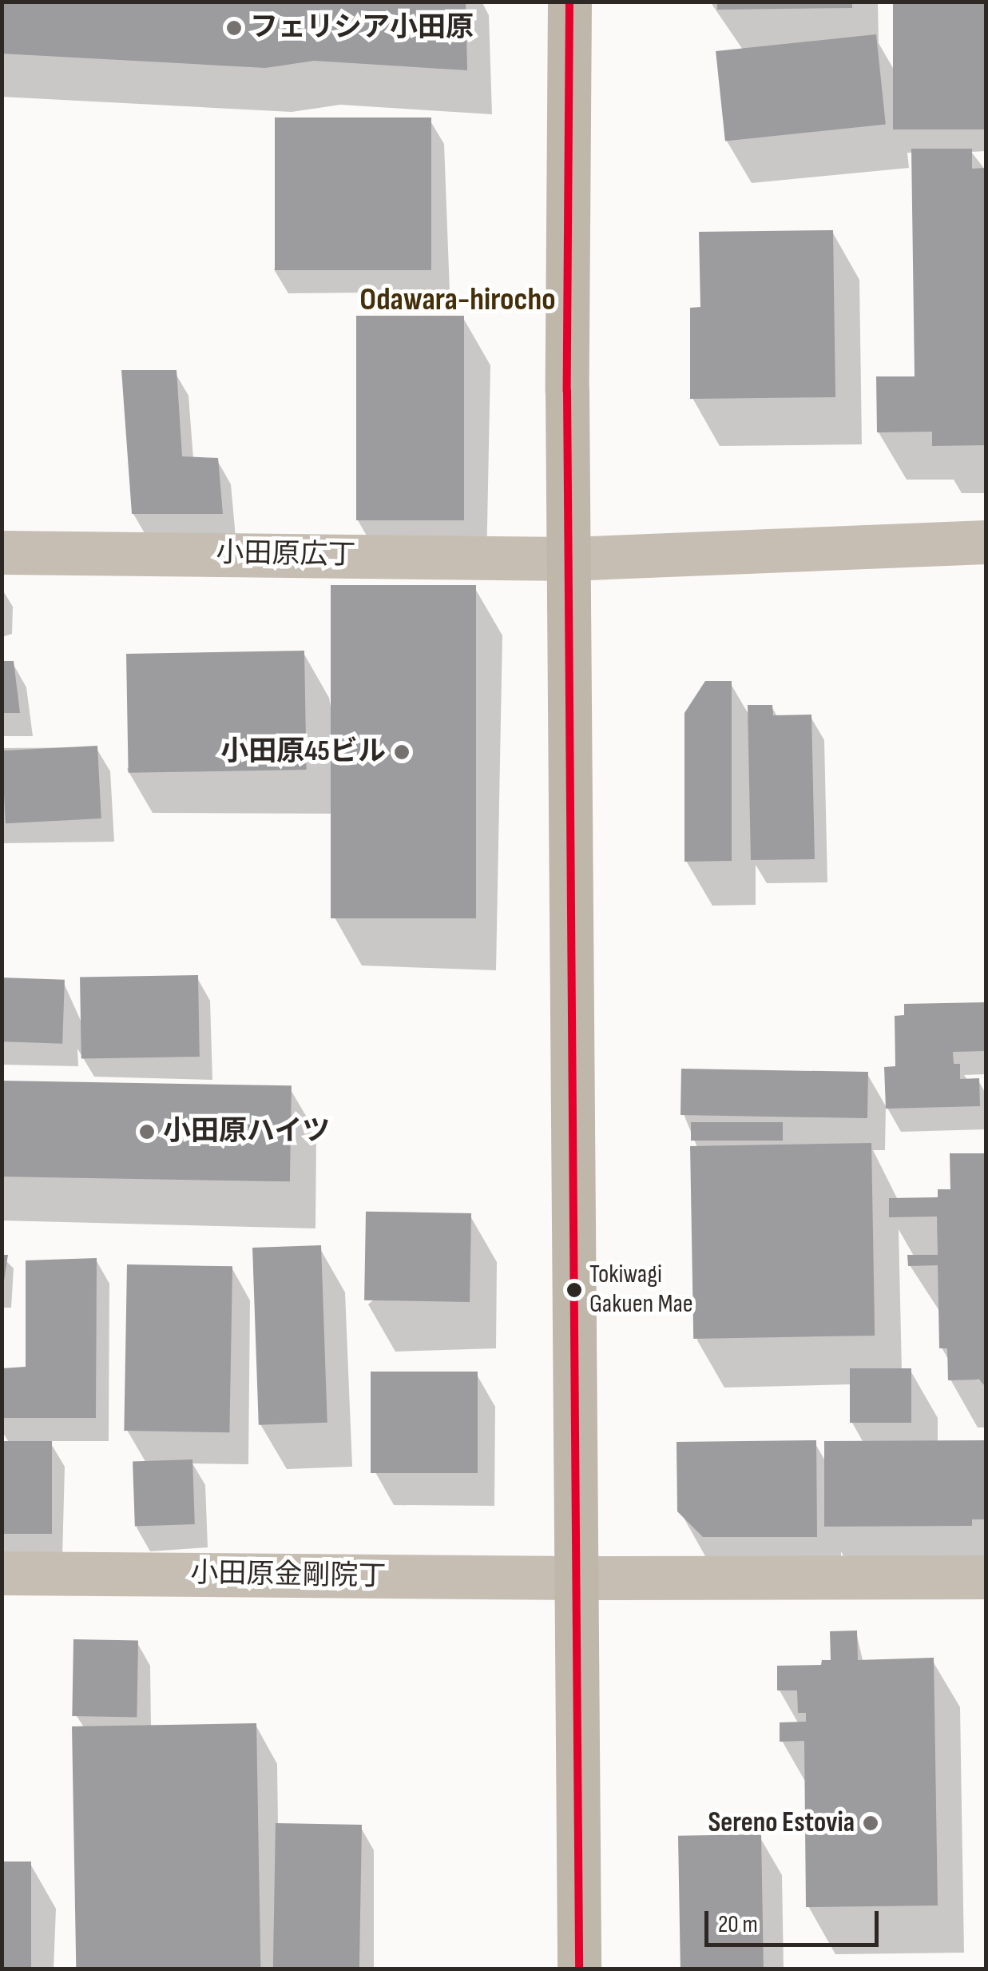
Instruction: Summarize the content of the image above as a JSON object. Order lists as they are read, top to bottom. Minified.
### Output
{"streets":{"street":["小田原広丁","小田原金剛院丁"]},"districts":["Odawara-hirocho"],"places":["フェリシア小田原","小田原45ビル","小田原ハイツ","Tokiwagi Gakuen Mae","Sereno Estovia"],"scale_bar":"20 m"}
